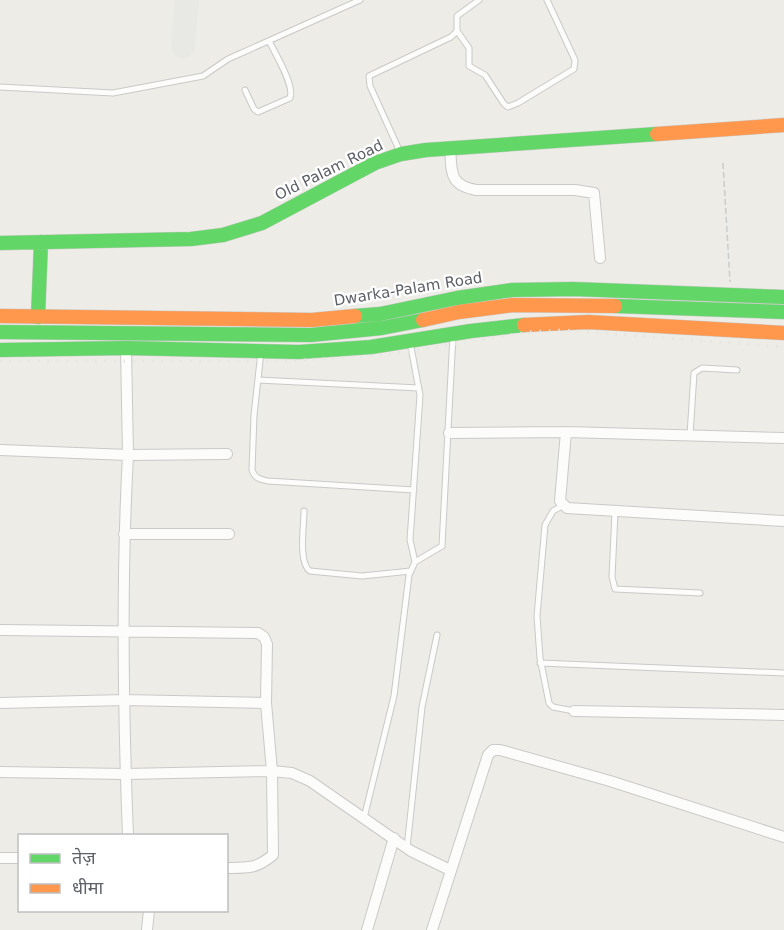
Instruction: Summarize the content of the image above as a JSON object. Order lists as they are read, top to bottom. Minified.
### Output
{"streets":{"main road":["Old Palam Road","Dwarka-Palam Road"]},"legend":["तेज़","धीमा"]}
